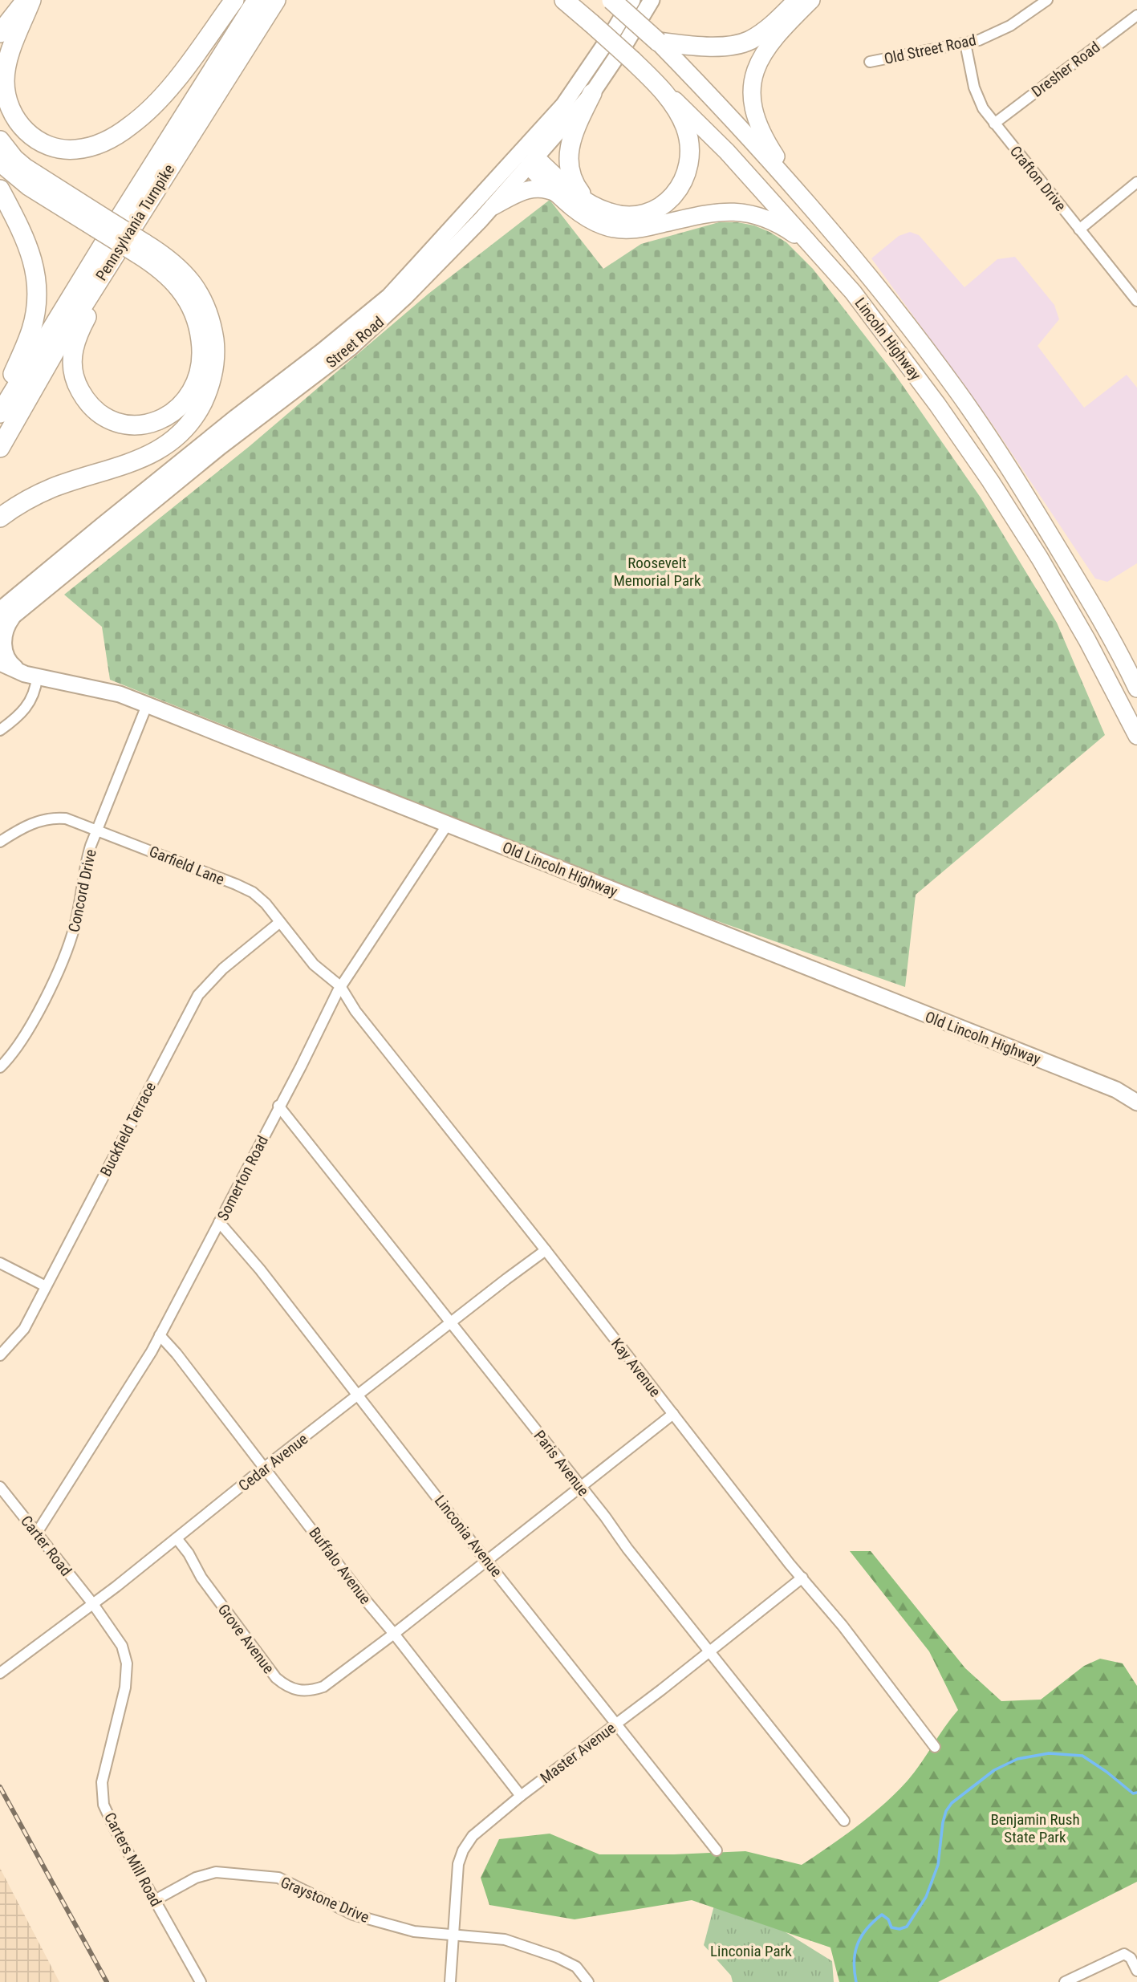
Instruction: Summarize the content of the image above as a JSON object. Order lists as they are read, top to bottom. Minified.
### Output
{"streets":{"highway":["Pennsylvania Turnpike","Lincoln Highway"],"main road":["Street Road","Old Lincoln Highway"],"street":["Old Street Road","Dresher Road","Crafton Drive","Garfield Lane","Concord Drive","Buckfield Terrace","Somerton Road","Kay Avenue","Cedar Avenue","Paris Avenue","Linconia Avenue","Carter Road","Buffalo Avenue","Grove Avenue","Master Avenue","Carters Mill Road","Graystone Drive"]},"crossings":[["Old Street Road","Crafton Drive"],["Dresher Road","Crafton Drive"],["Garfield Lane","Concord Drive"],["Garfield Lane","Buckfield Terrace"],["Garfield Lane","Somerton Road"],["Garfield Lane","Kay Avenue"],["Old Lincoln Highway","Concord Drive"],["Old Lincoln Highway","Somerton Road"],["Somerton Road","Kay Avenue"],["Somerton Road","Paris Avenue"],["Somerton Road","Linconia Avenue"],["Somerton Road","Carter Road"],["Somerton Road","Buffalo Avenue"],["Kay Avenue","Cedar Avenue"],["Kay Avenue","Master Avenue"],["Cedar Avenue","Paris Avenue"],["Cedar Avenue","Linconia Avenue"],["Cedar Avenue","Carter Road"],["Cedar Avenue","Buffalo Avenue"],["Cedar Avenue","Grove Avenue"],["Cedar Avenue","Carters Mill Road"],["Paris Avenue","Master Avenue"],["Linconia Avenue","Master Avenue"],["Carter Road","Carters Mill Road"],["Buffalo Avenue","Grove Avenue"],["Buffalo Avenue","Master Avenue"],["Master Avenue","Graystone Drive"],["Carters Mill Road","Graystone Drive"]],"parks":["Roosevelt Memorial Park","Benjamin Rush State Park","Linconia Park"]}
